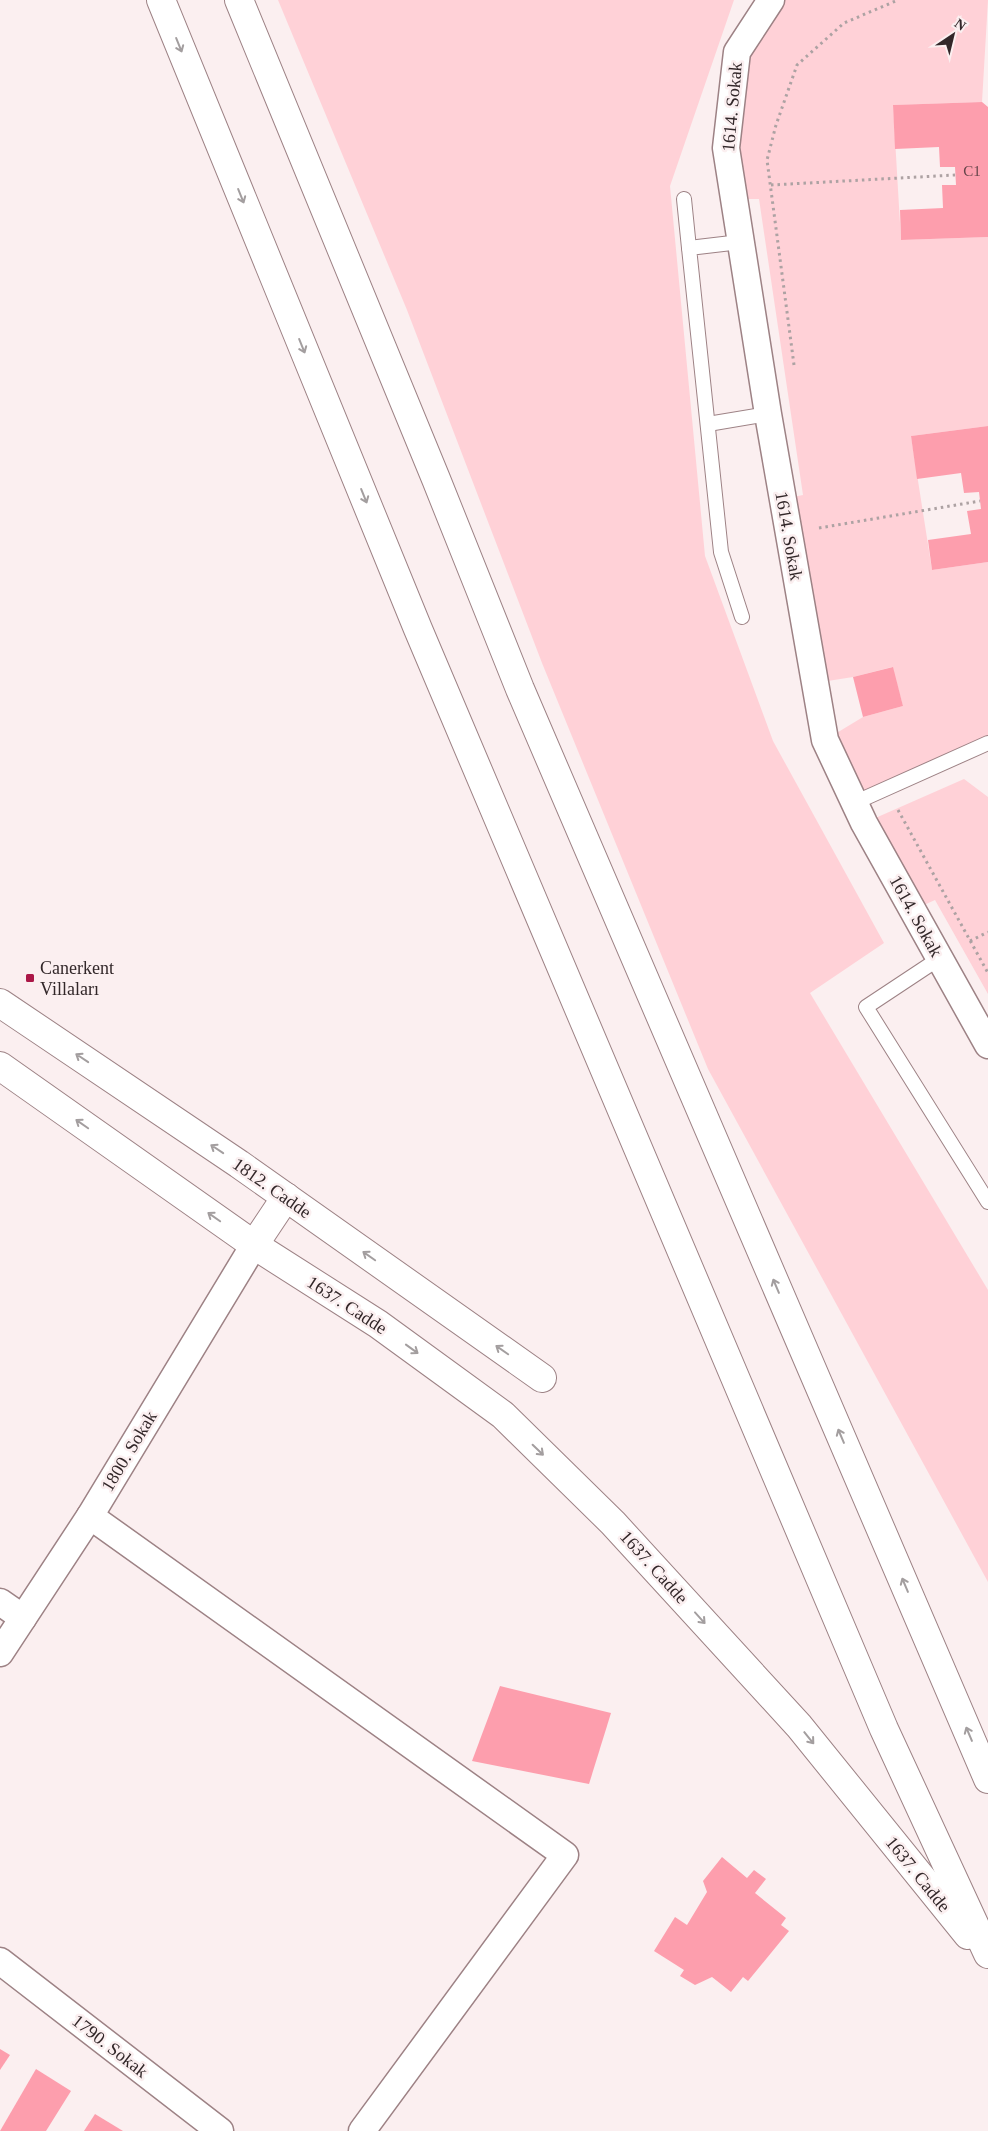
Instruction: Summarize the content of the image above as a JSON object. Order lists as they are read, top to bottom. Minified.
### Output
{"streets":{"street":["1614. Sokak","1812. Cadde","1637. Cadde","1800. Sokak","1790. Sokak"]},"crossings":[["1637. Cadde","1800. Sokak"]],"places":{"transit":["Canerkent Villaları"]},"house_numbers":["C1"],"north":"top right"}
